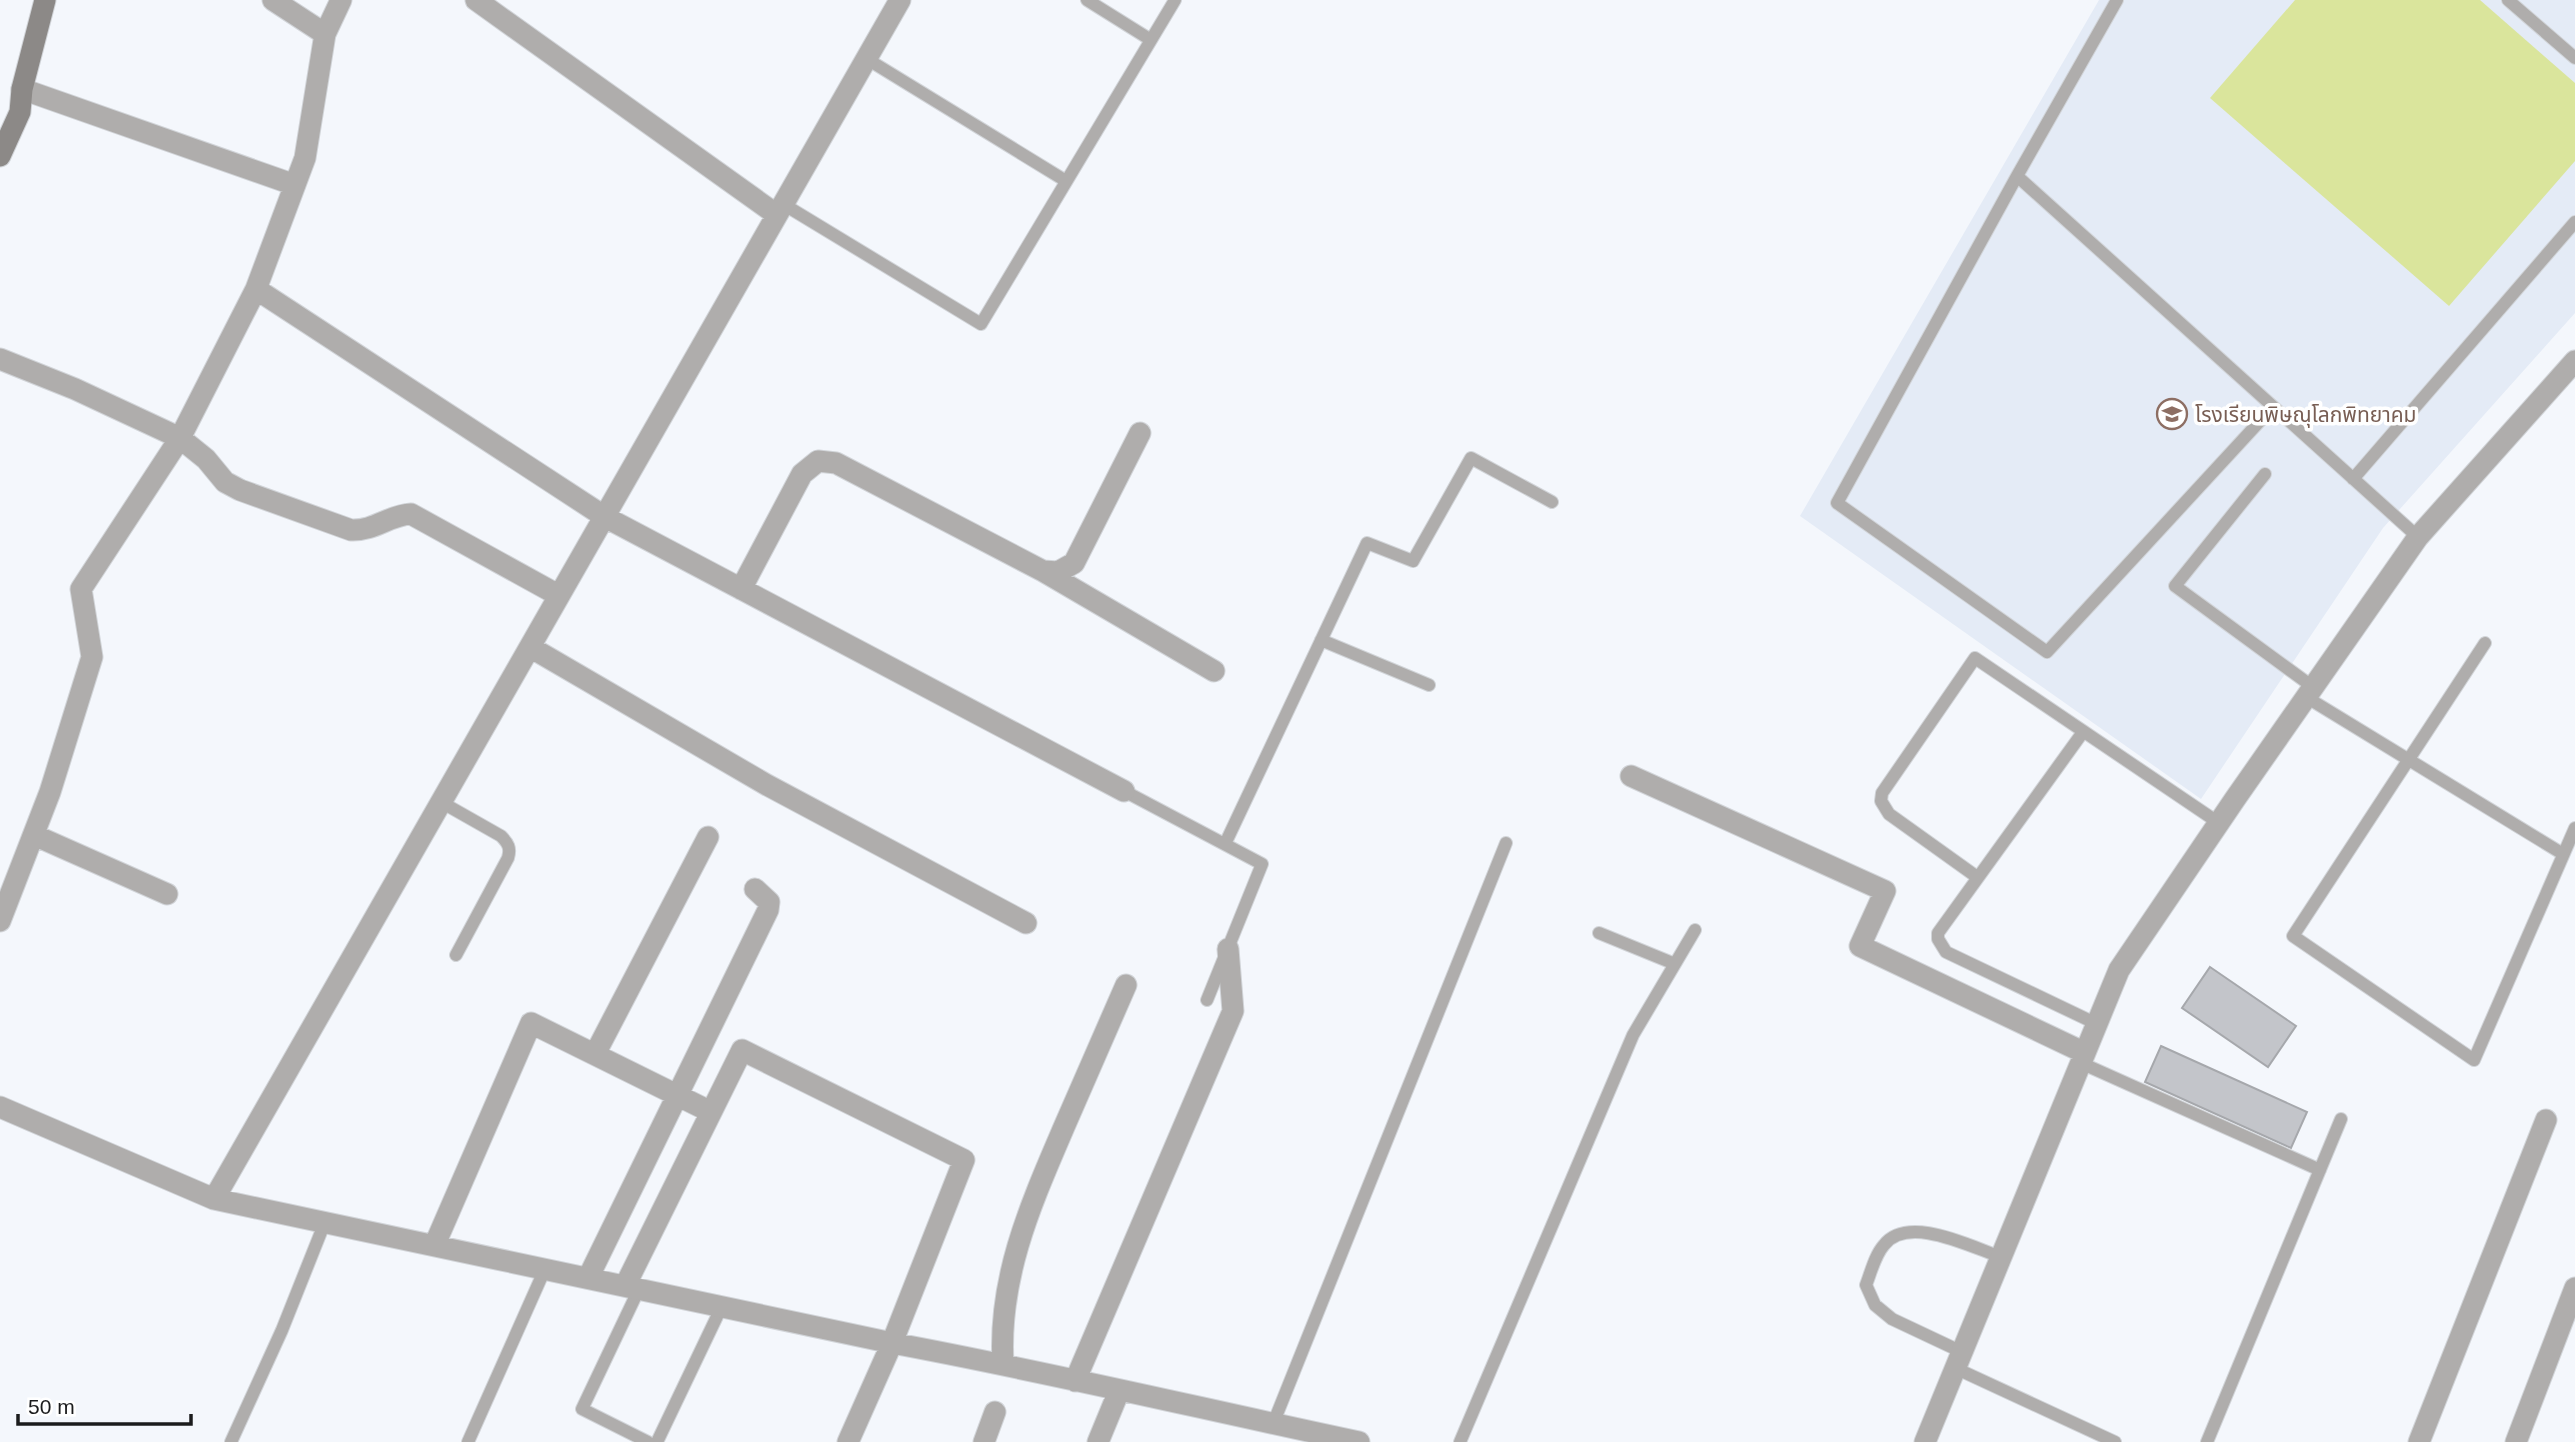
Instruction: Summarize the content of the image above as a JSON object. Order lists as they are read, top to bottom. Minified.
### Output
{"places":{"school or university":["โรงเรียนพิษณุโลกพิทยาคม"]},"scale_bar":"50 m"}
